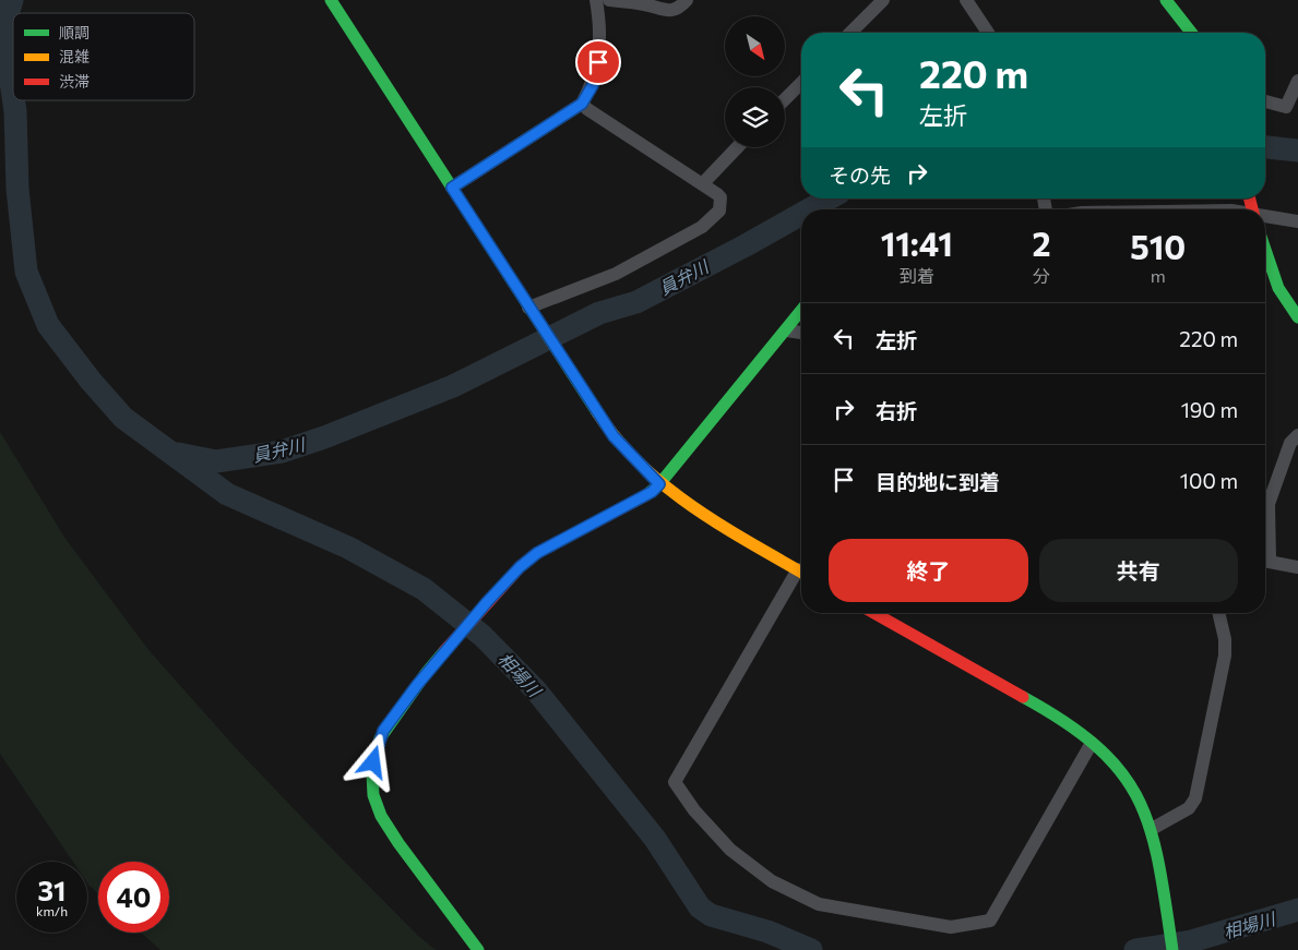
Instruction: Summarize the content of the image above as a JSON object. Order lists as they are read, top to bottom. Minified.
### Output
{"water":["員弁川","相場川"],"legend":["順調","混雑","渋滞"],"north":"bottom right","page":{"turn":["220 m","左折"],"then":"その先","eta":["11:41","到着","2","分","510","m"],"list":[{"name":"左折","value":"220 m"},{"name":"右折","value":"190 m"},{"name":"目的地に到着","value":"100 m"}],"buttons":["終了","共有"],"speed":"31 km/h","limit":"40"}}
